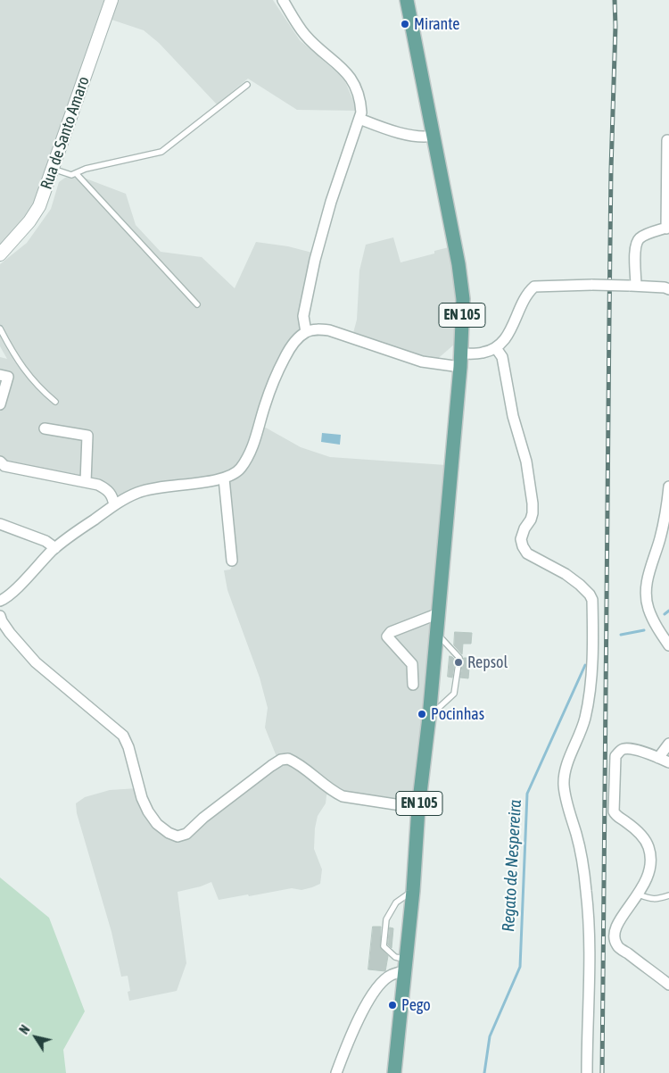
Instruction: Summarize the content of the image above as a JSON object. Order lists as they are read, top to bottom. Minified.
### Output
{"streets":{"main road":["EN 105"],"street":["Rua de Santo Amaro"]},"water":["Regato de Nespereira"],"places":["Mirante","Repsol","Pocinhas","Pego"],"north":"top left"}
